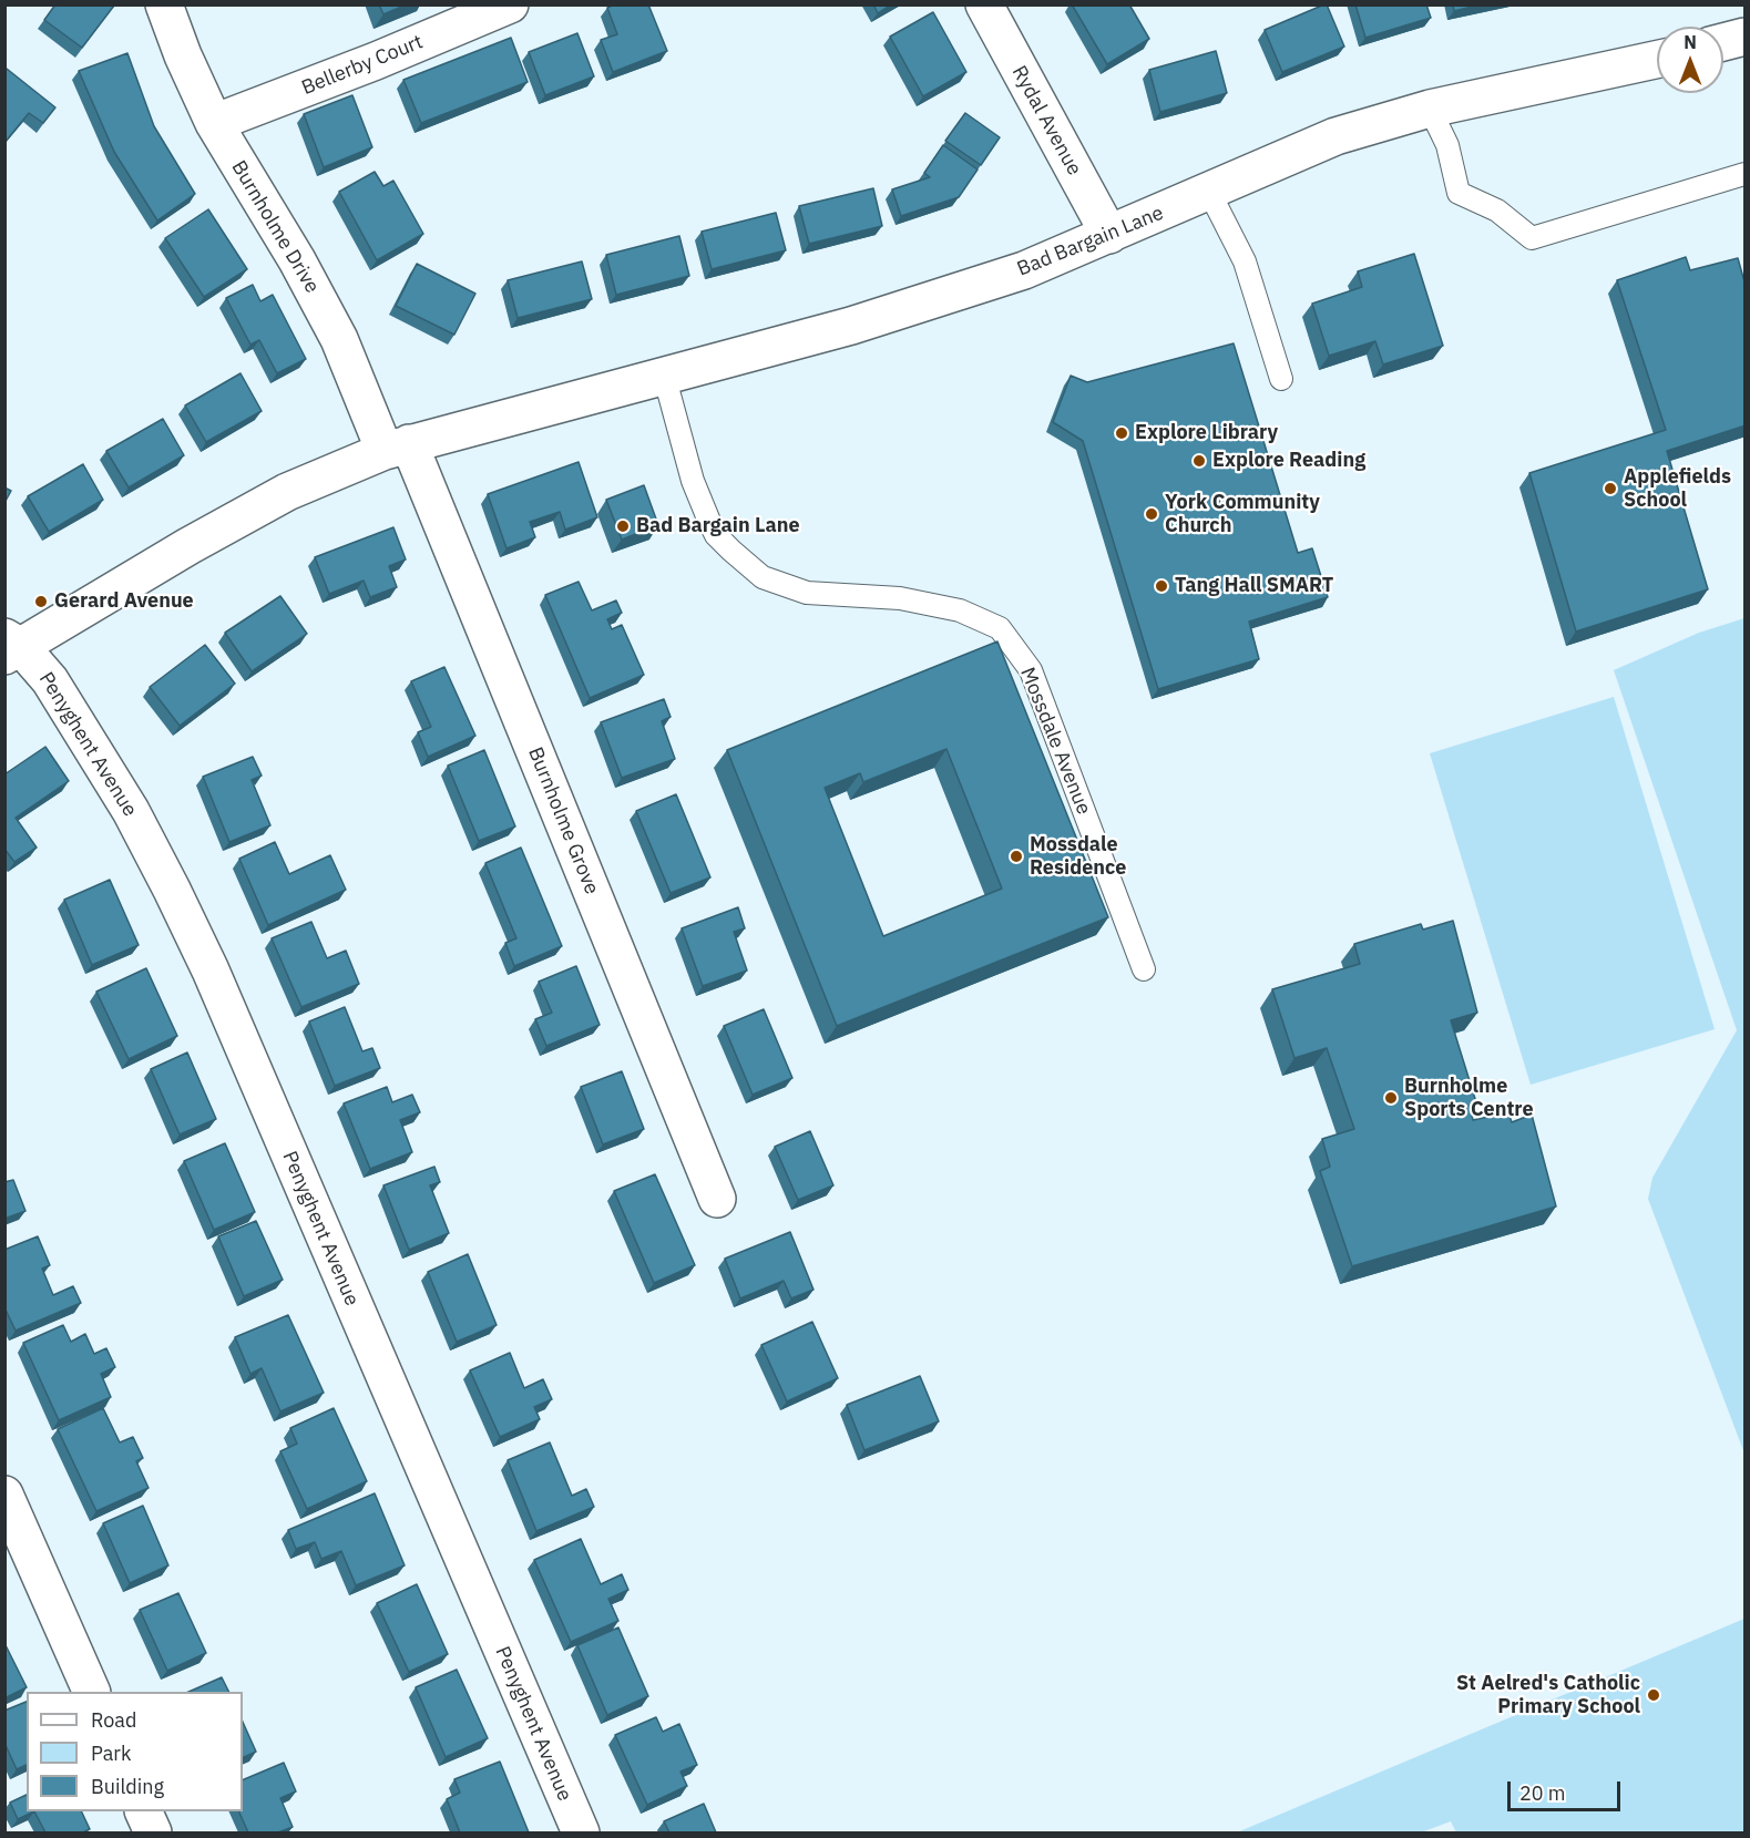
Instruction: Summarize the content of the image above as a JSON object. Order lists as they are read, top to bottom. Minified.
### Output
{"streets":{"street":["Bellerby Court","Rydal Avenue","Burnholme Drive","Bad Bargain Lane","Penyghent Avenue","Burnholme Grove"],"lane":["Mossdale Avenue"]},"crossings":[["Bellerby Court","Burnholme Drive"],["Rydal Avenue","Bad Bargain Lane"],["Burnholme Drive","Bad Bargain Lane"],["Burnholme Drive","Burnholme Grove"],["Bad Bargain Lane","Mossdale Avenue"],["Bad Bargain Lane","Penyghent Avenue"],["Bad Bargain Lane","Burnholme Grove"]],"places":["Explore Library","Explore Reading","Applefields School","York Community Church","Bad Bargain Lane","Tang Hall SMART","Gerard Avenue","Mossdale Residence","Burnholme Sports Centre","St Aelred's Catholic Primary School"],"legend":["Road","Park","Building"],"scale_bar":"20 m","north":"top"}
